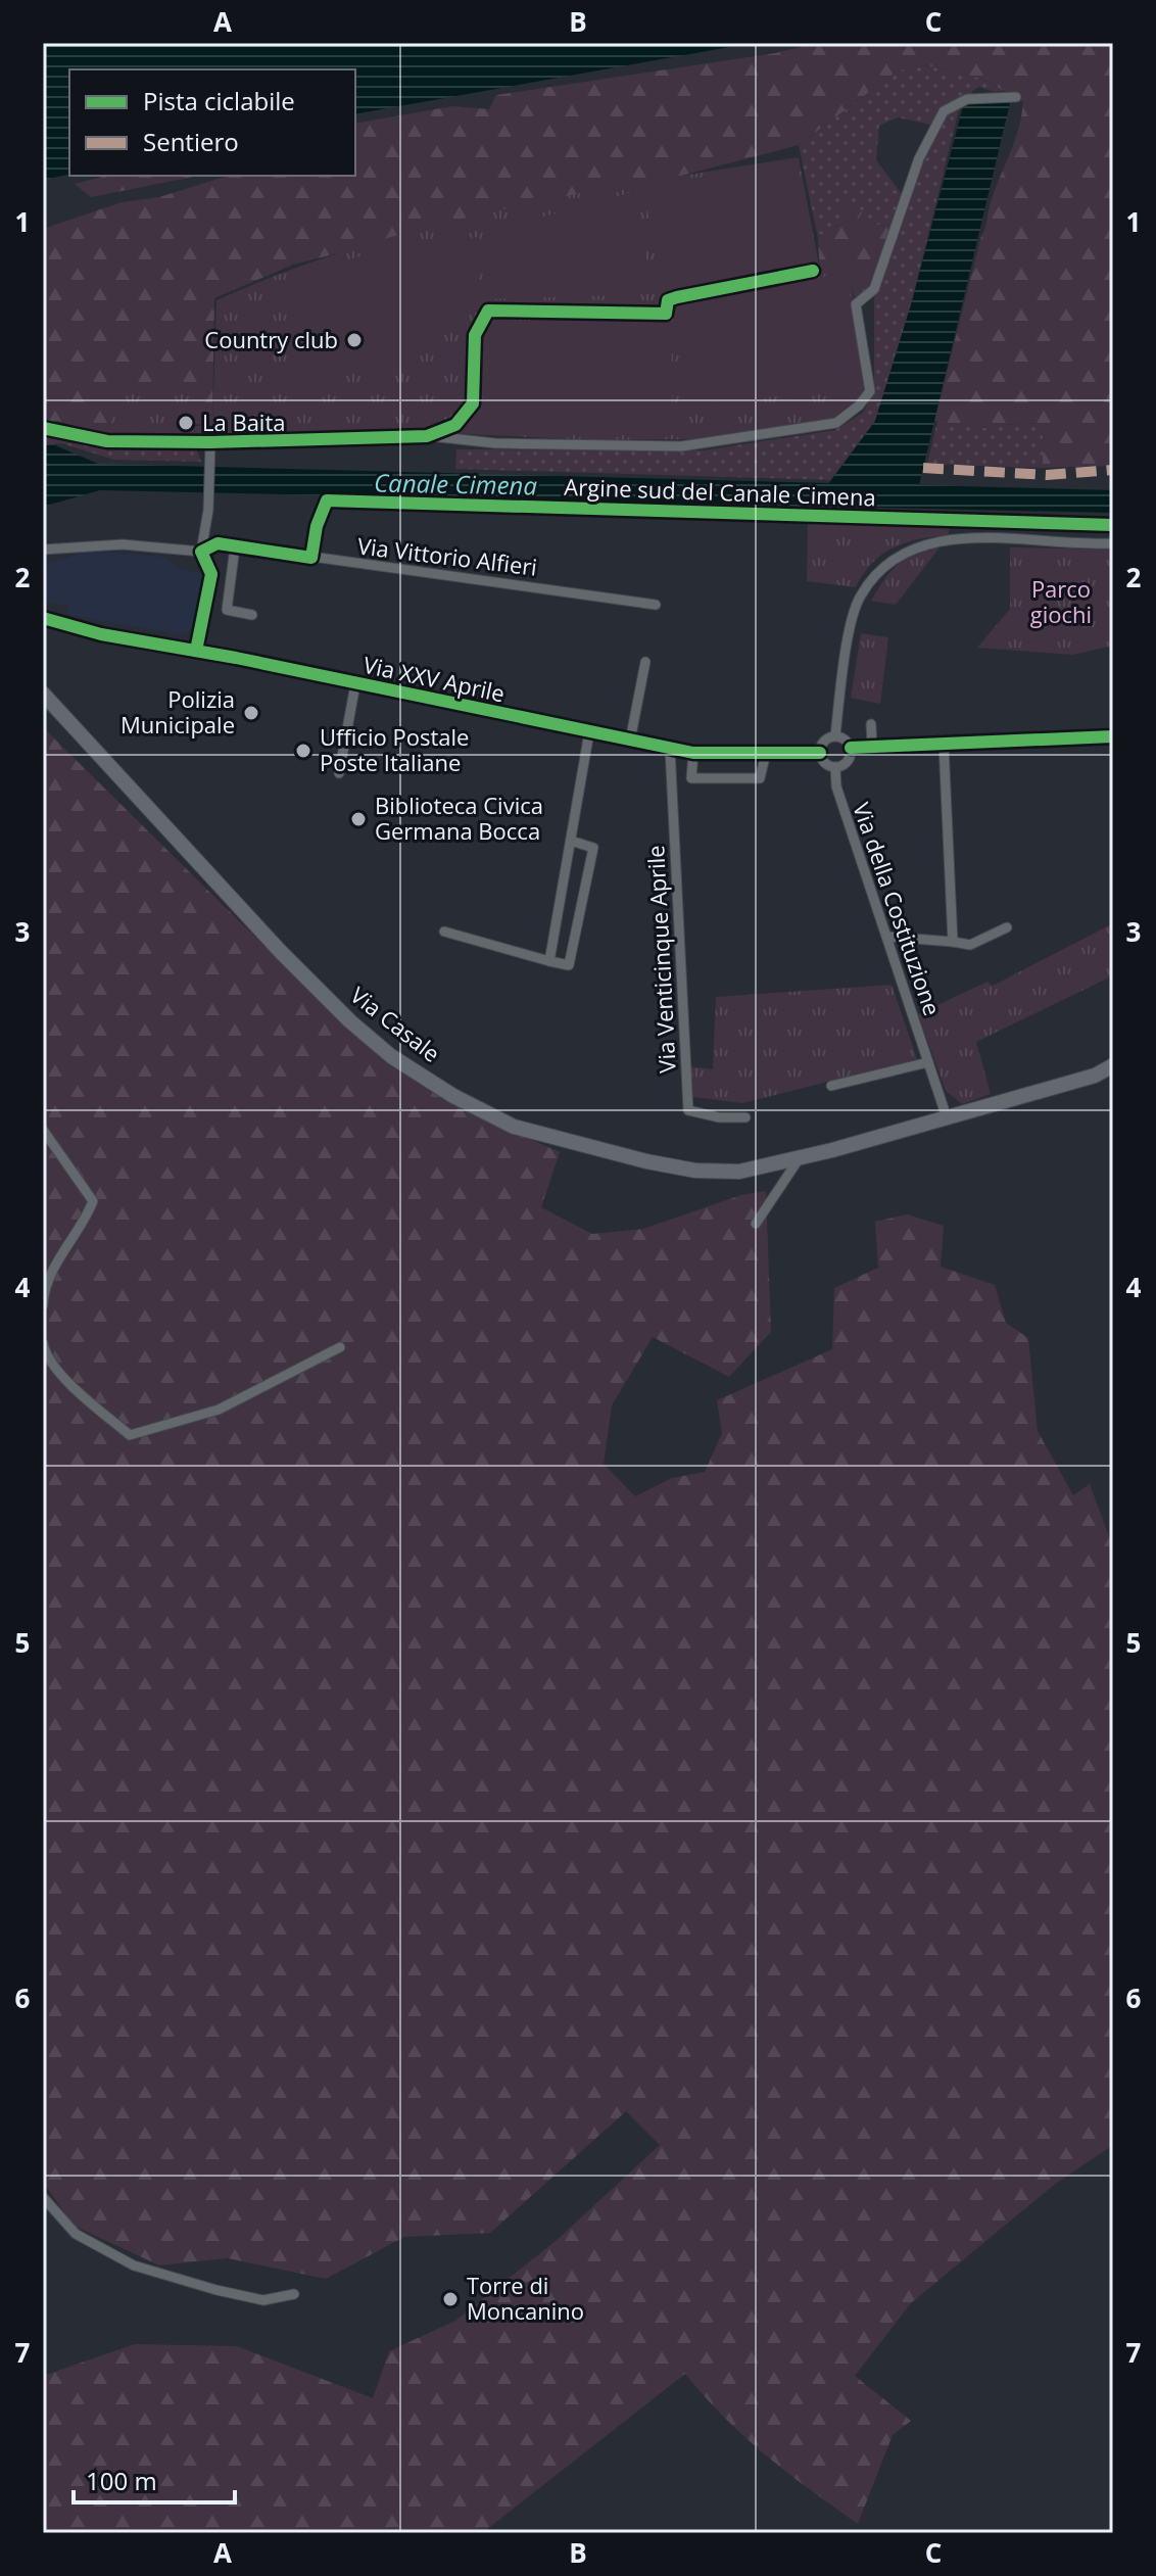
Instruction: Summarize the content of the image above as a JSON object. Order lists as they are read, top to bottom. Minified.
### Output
{"streets":{"main road":["Via Casale"],"street":["Via Vittorio Alfieri","Via XXV Aprile","Via della Costituzione","Via Venticinque Aprile"],"cycle path":["Argine sud del Canale Cimena"]},"crossings":[["Via XXV Aprile","Via della Costituzione"],["Via XXV Aprile","Via Venticinque Aprile"],["Via della Costituzione","Via Casale"]],"water":["Canale Cimena"],"parks":["Parco giochi"],"places":["Country club","La Baita","Polizia Municipale","Ufficio Postale Poste Italiane","Biblioteca Civica Germana Bocca","Torre di Moncanino"],"legend":["Pista ciclabile","Sentiero"],"scale_bar":"100 m","grid":{"columns":["A","B","C"],"rows":["1","2","3","4","5","6","7"]}}
